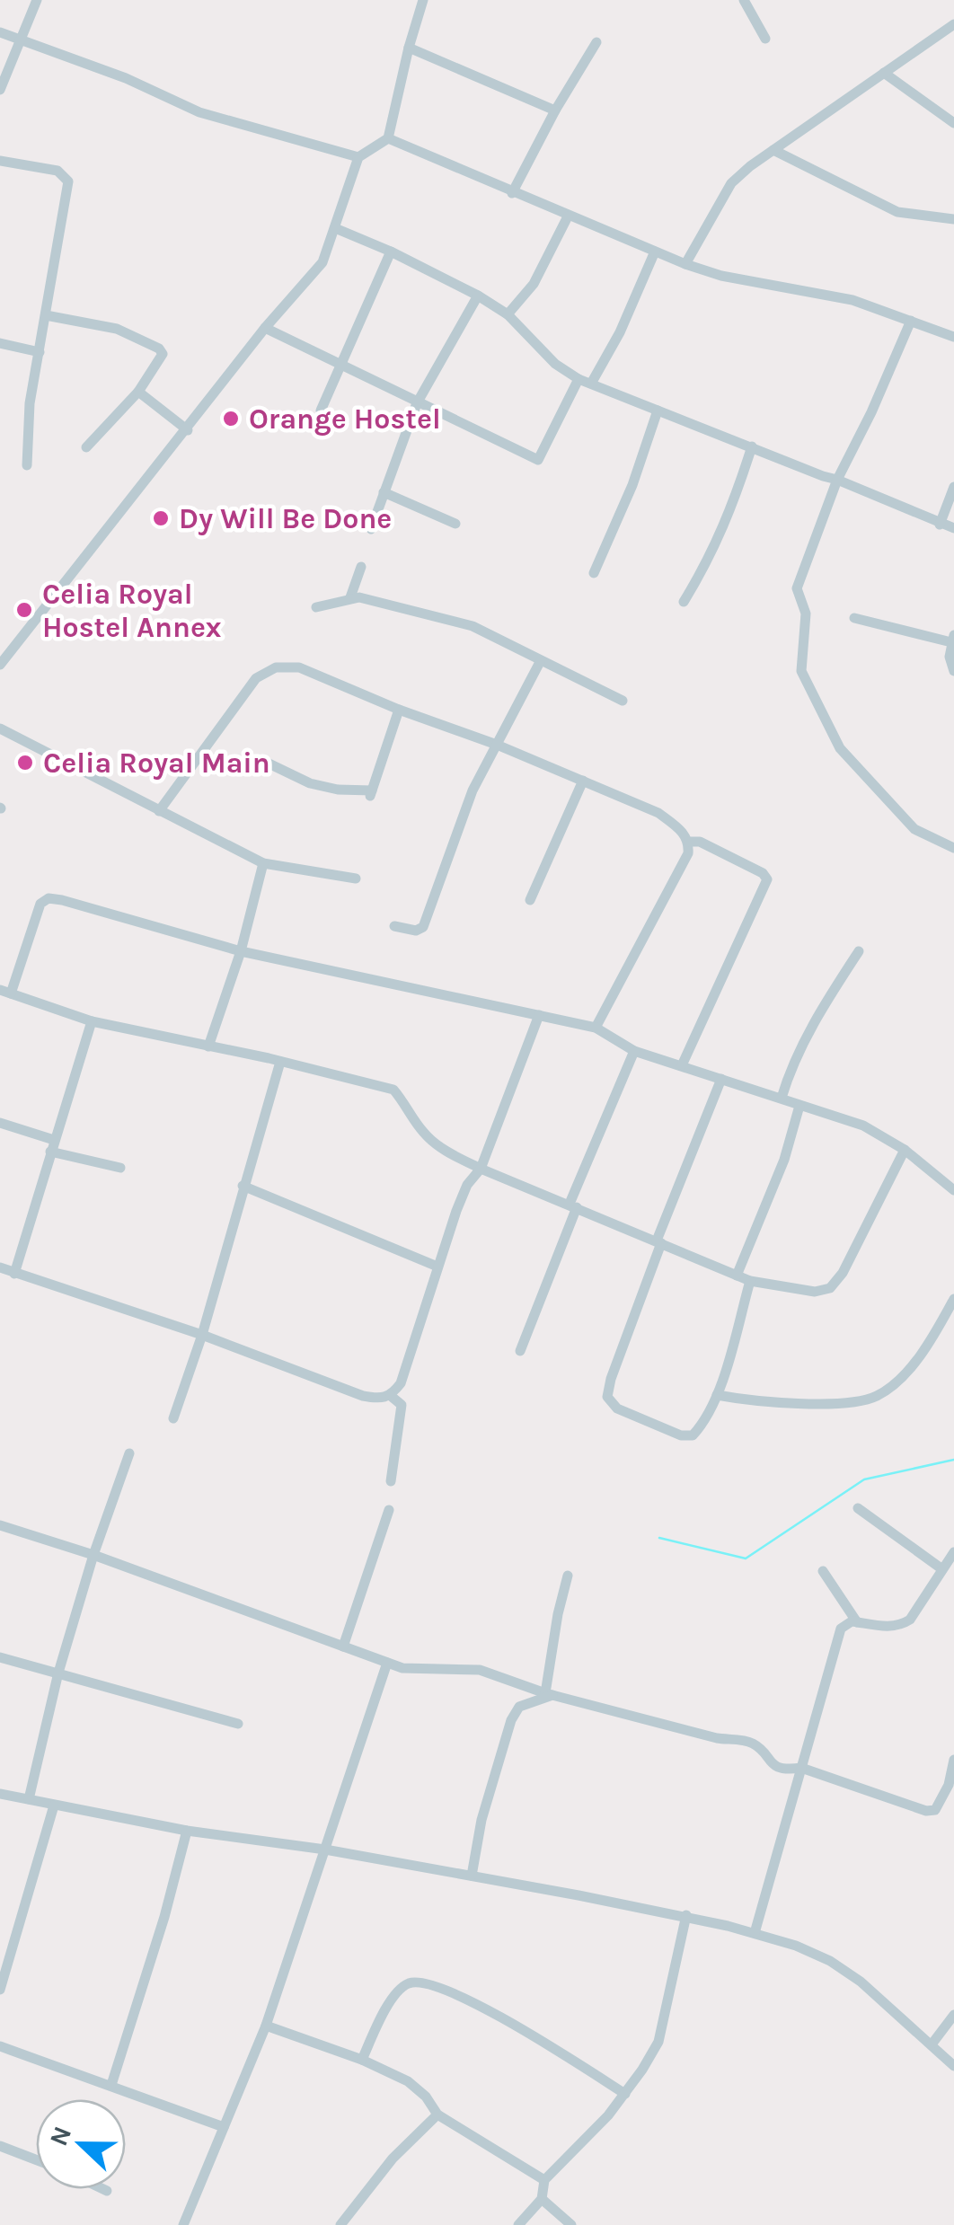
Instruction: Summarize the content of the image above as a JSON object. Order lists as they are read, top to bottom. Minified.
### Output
{"places":["Orange Hostel","Dy Will Be Done","Celia Royal Hostel Annex","Celia Royal Main"],"north":"left"}
